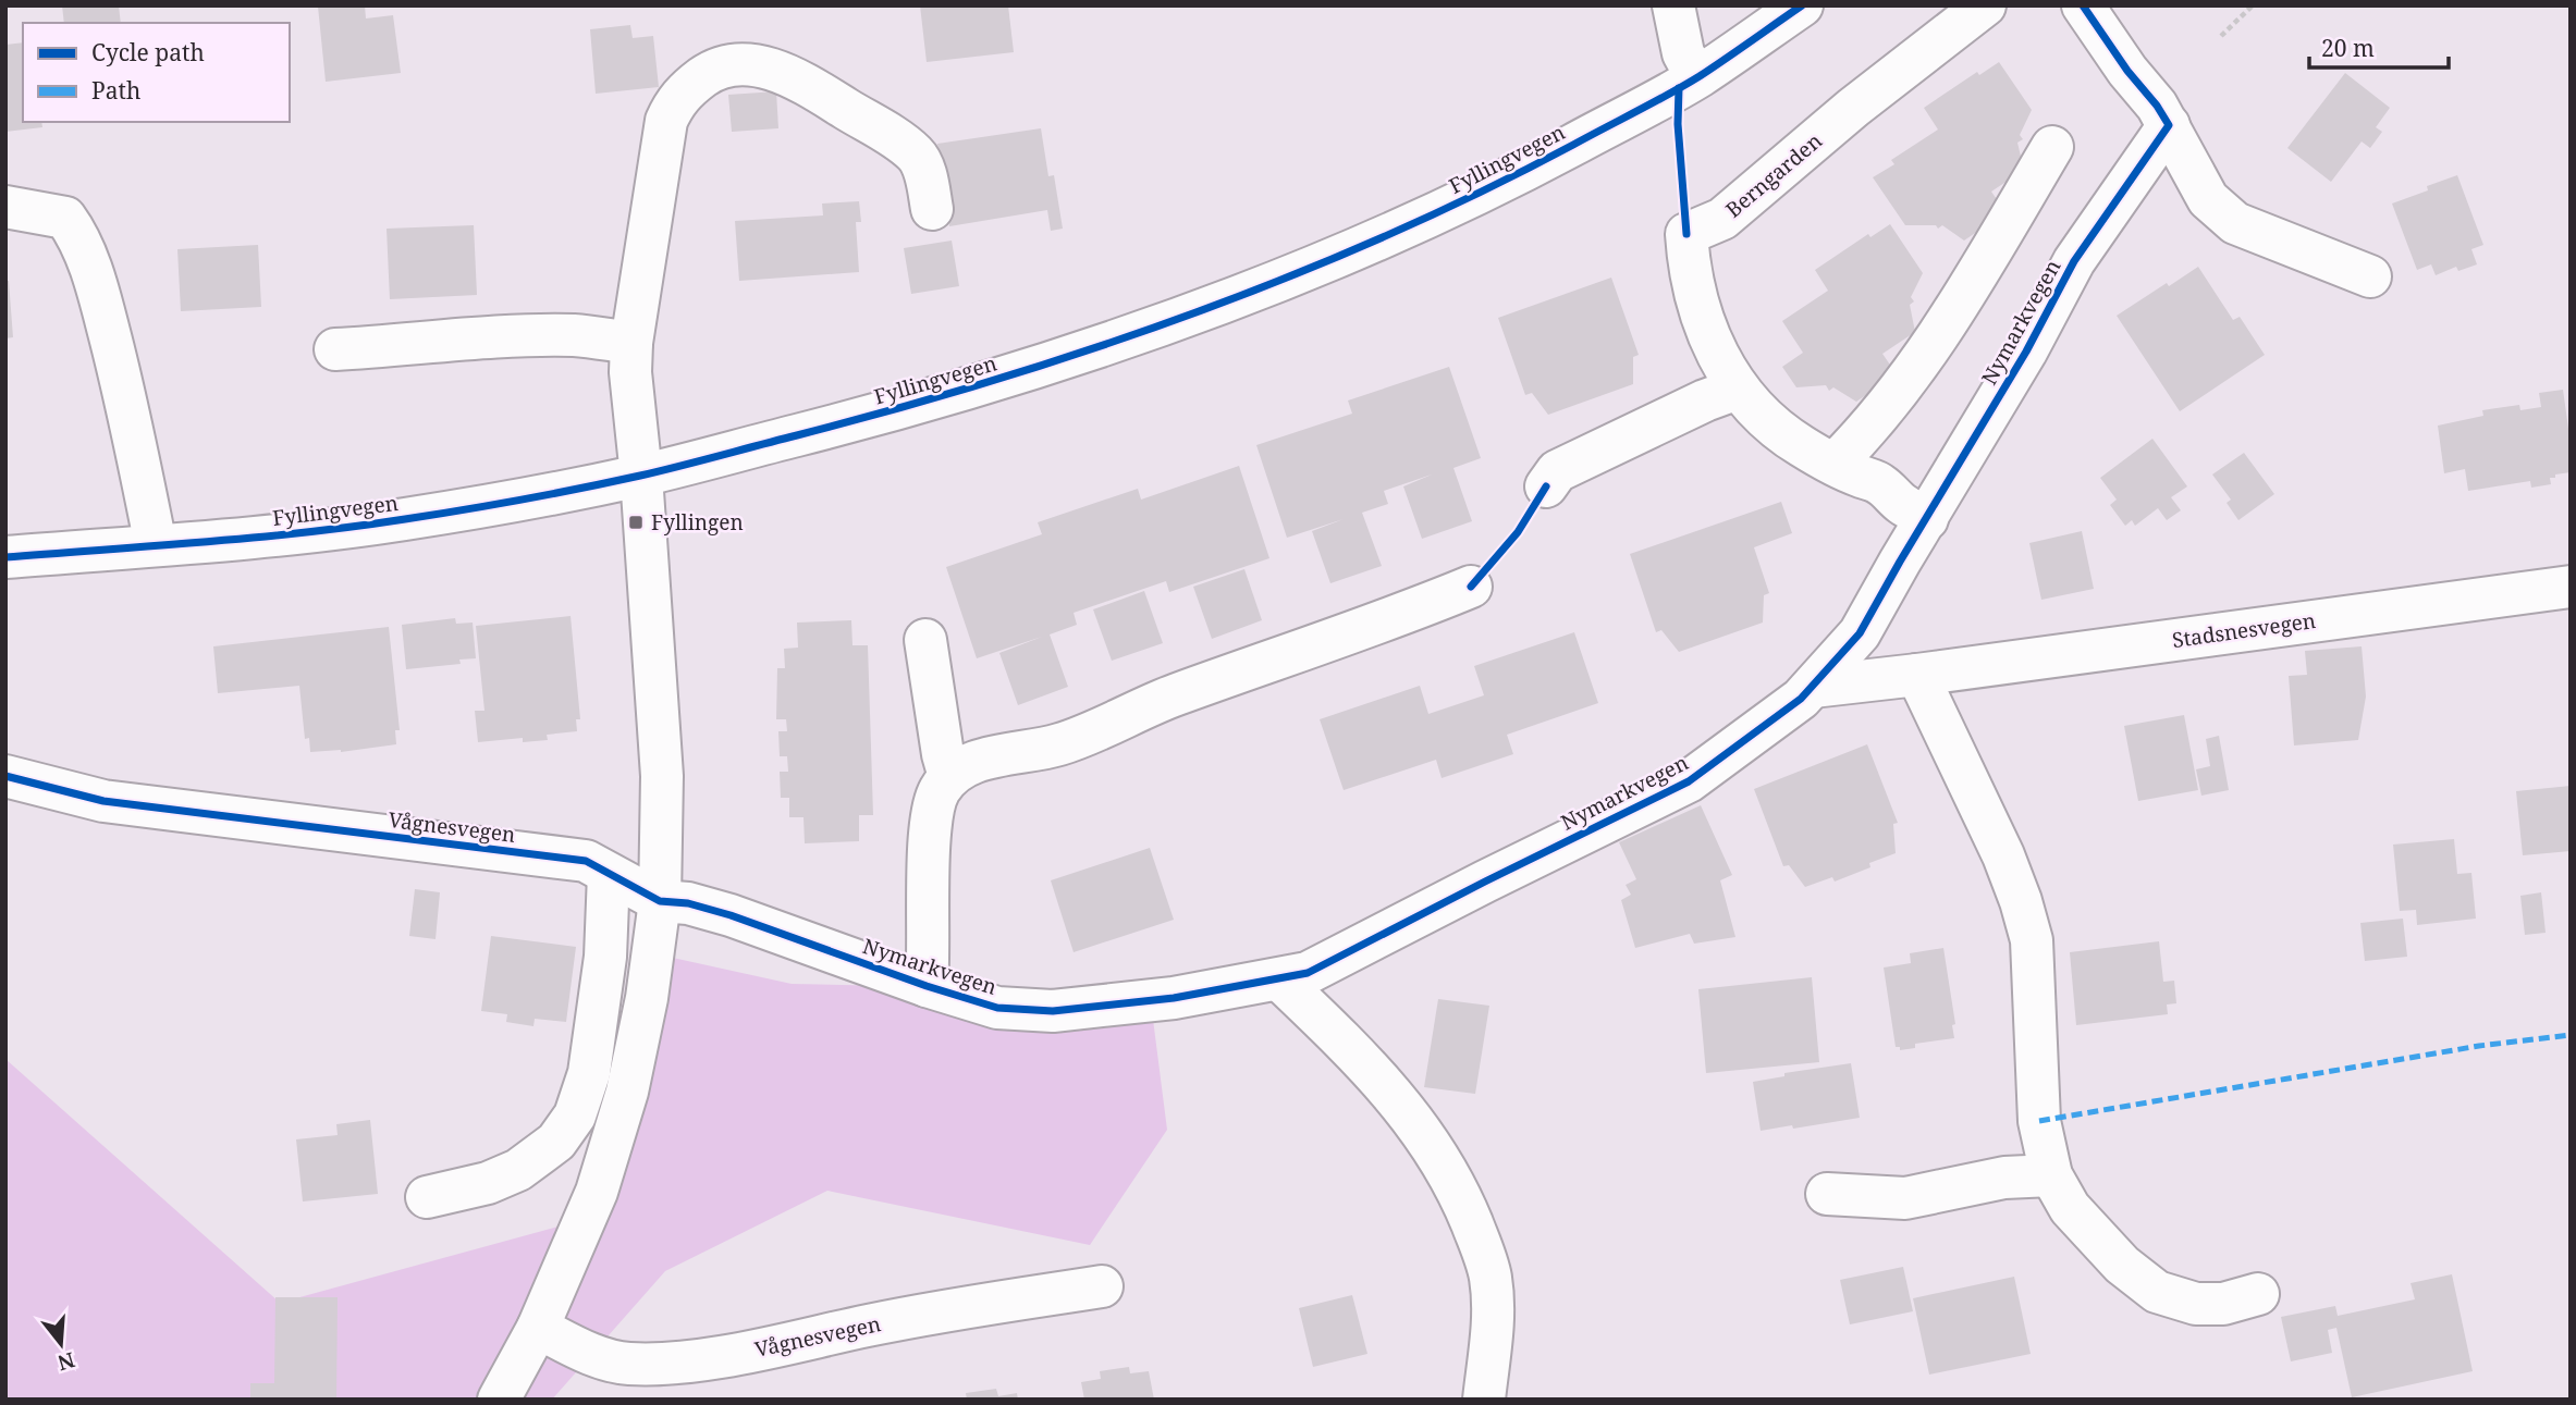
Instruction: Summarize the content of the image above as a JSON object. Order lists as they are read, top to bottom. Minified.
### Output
{"streets":{"street":["Fyllingvegen","Berngarden","Nymarkvegen","Stadsnesvegen","Vågnesvegen"]},"crossings":[["Berngarden","Nymarkvegen"],["Nymarkvegen","Stadsnesvegen"],["Nymarkvegen","Vågnesvegen"]],"places":{"transit":["Fyllingen"]},"legend":["Cycle path","Path"],"scale_bar":"20 m","north":"bottom"}
